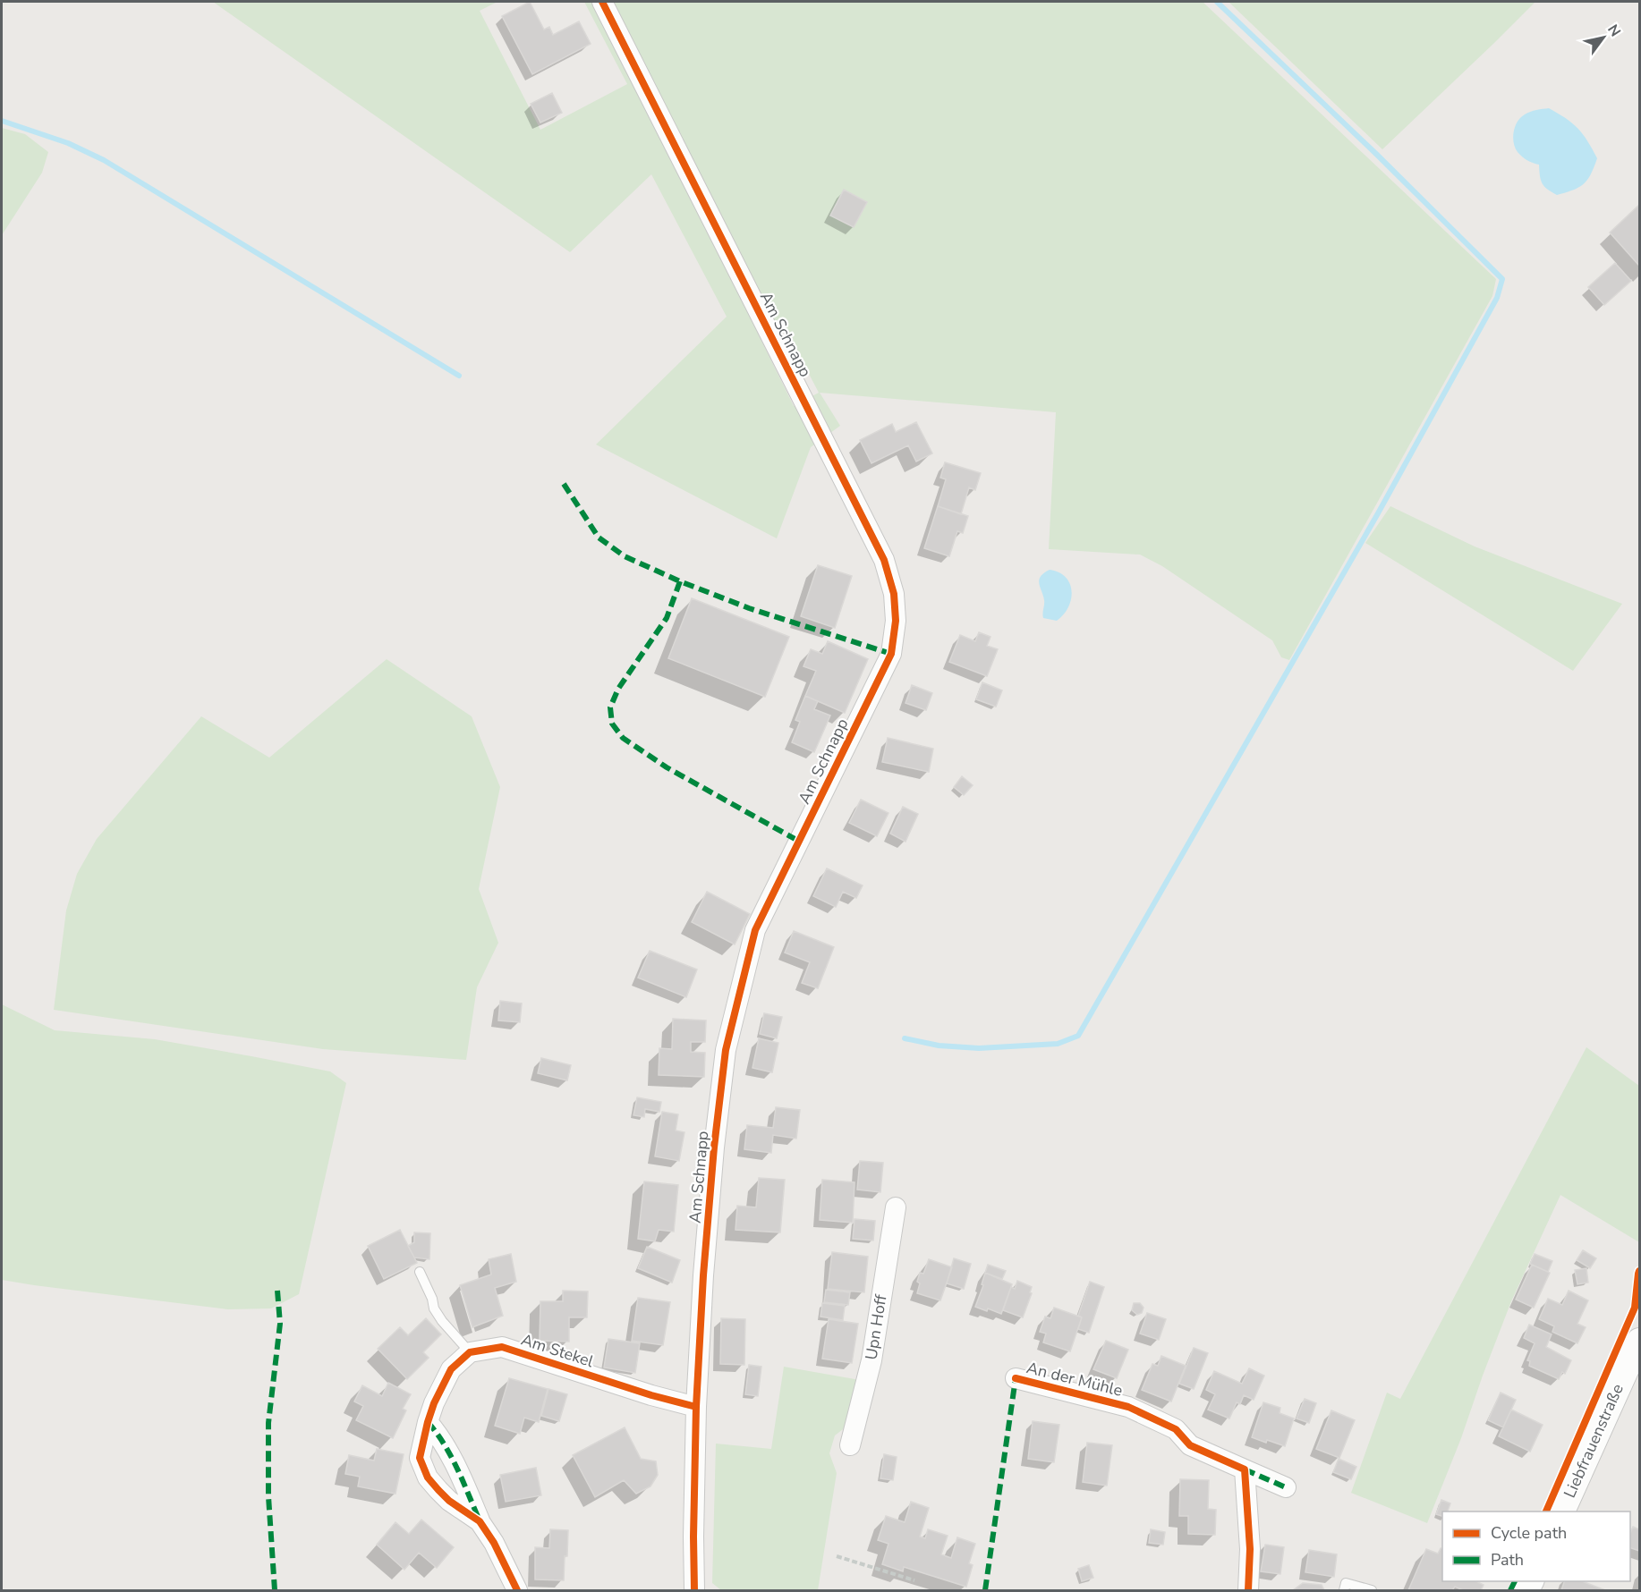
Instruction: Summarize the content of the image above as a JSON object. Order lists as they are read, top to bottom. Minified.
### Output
{"streets":{"street":["Am Schnapp","Upn Hoff","Am Stekel","An der Mühle","Liebfrauenstraße"]},"crossings":[["Am Schnapp","Am Stekel"]],"legend":["Cycle path","Path"],"north":"top right"}
